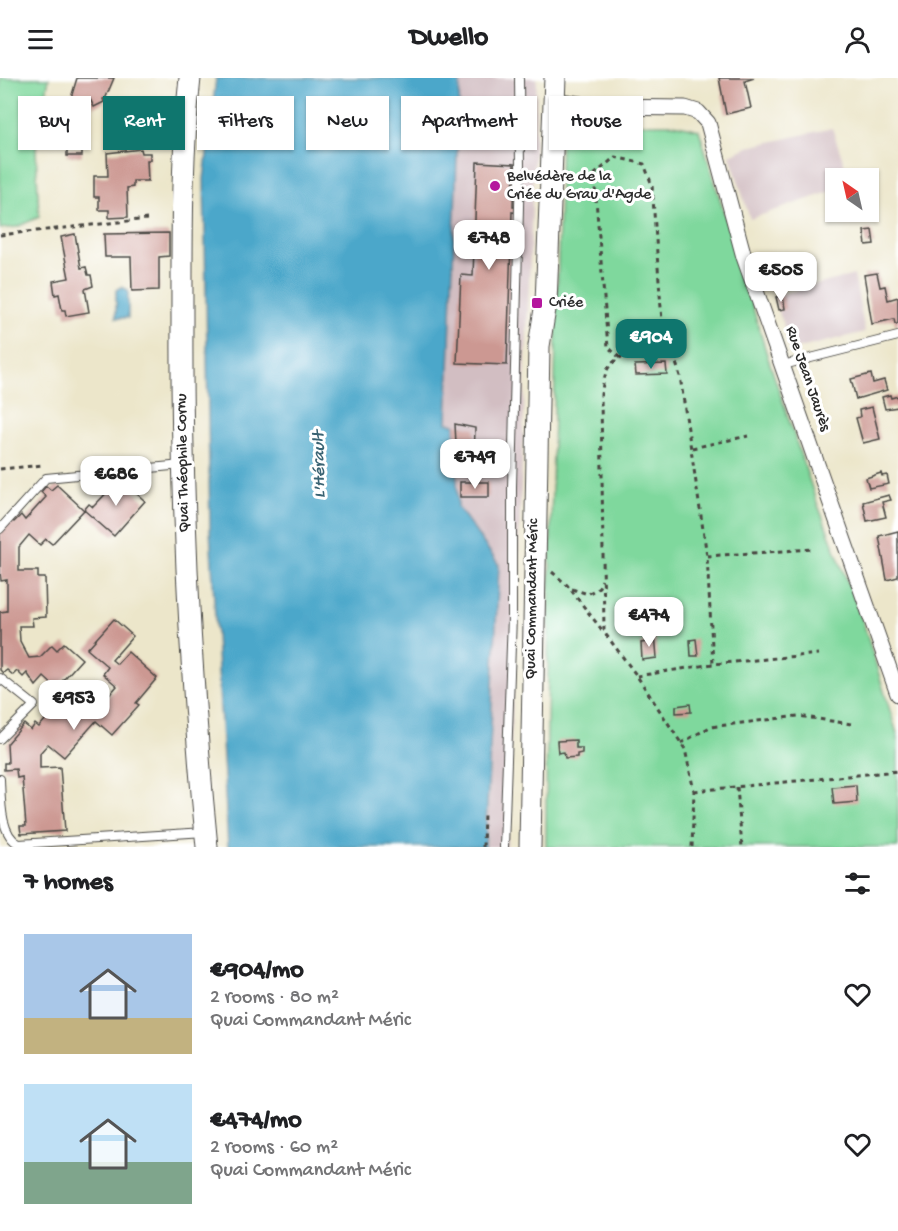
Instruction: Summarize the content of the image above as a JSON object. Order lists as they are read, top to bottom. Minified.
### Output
{"streets":{"street":["Rue Jean Jaurès","Quai Théophile Cornu","Quai Commandant Méric"]},"water":["L'Hérault"],"places":{"other":["Belvédère de la Criée du Grau d'Agde"],"transit":["Criée"]},"north":"top left","page":{"header":"Dwello","chip":["Buy","Rent","Filters","New","Apartment","House"],"price":["€748","€505","€904","€749","€686","€474","€953"],"heading":"7 homes","list":[{"name":"€904/mo","note":"2 rooms · 80 m² · Quai Commandant Méric"},{"name":"€474/mo","note":"2 rooms · 60 m² · Quai Commandant Méric"}]}}
